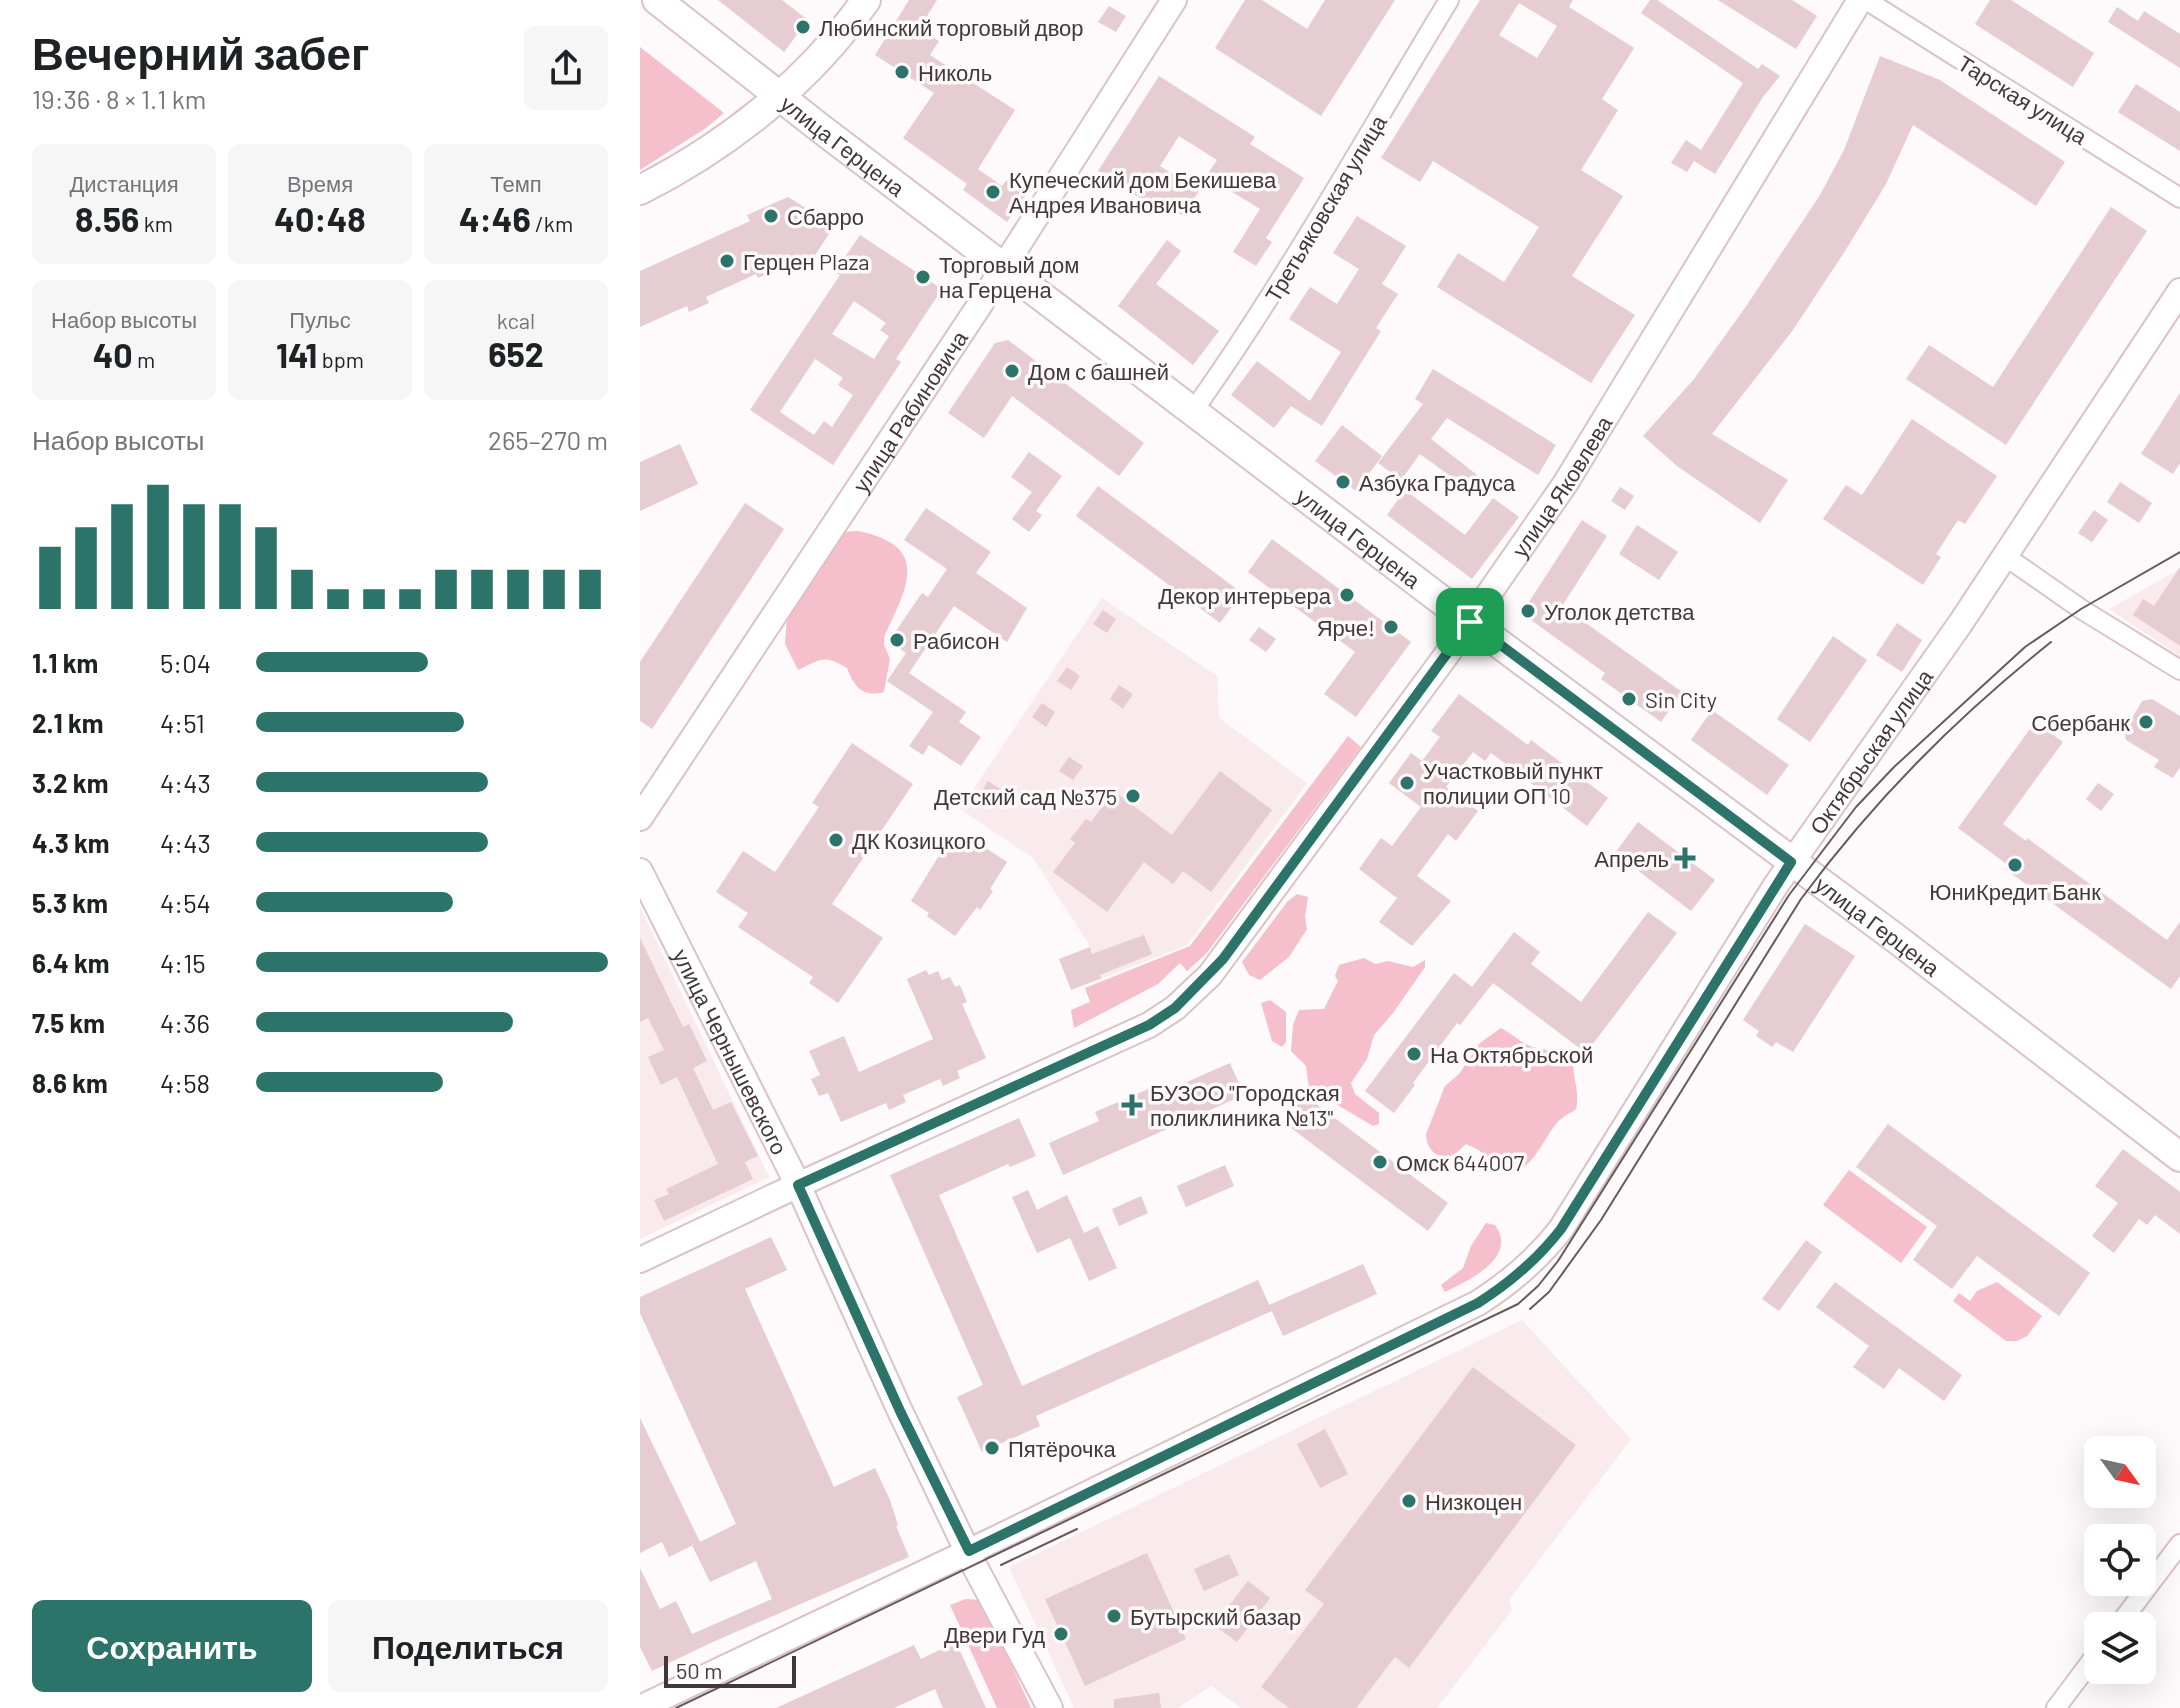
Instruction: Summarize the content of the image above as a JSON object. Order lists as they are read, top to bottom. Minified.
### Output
{"streets":{"main road":["улица Герцена"],"street":["Тарская улица","Третьяковская улица","улица Рабиновича","улица Яковлева","Октябрьская улица","улица Чернышевского"]},"crossings":[["Тарская улица","улица Яковлева"],["улица Герцена","Третьяковская улица"],["улица Герцена","улица Рабиновича"],["улица Герцена","улица Яковлева"],["улица Герцена","Октябрьская улица"],["улица Яковлева","улица Чернышевского"],["Октябрьская улица","улица Чернышевского"]],"places":{"other":["Любинский торговый двор","Николь","Купеческий дом Бекишева Андрея Ивановича","Сбарро","Герцен Plaza","Торговый дом на Герцена","Дом с башней","Азбука Градуса","Декор интерьера","Уголок детства","Ярче!","Рабисон","Sin City","Сбербанк","Участковый пункт полиции ОП 10","Детский сад №375","ДК Козицкого","ЮниКредит Банк","На Октябрьской","Омск 644007","Пятёрочка","Низкоцен","Бутырский базар","Двери Гуд"],"health":["Апрель","БУЗОО \"Городская поликлиника №13\""]},"scale_bar":"50 m","north":"bottom right","page":{"heading":["Вечерний забег","19:36 · 8 × 1.1 km"],"stats":[["Дистанция","8.56 km"],["Время","40:48"],["Темп","4:46 /km"],["Набор высоты","40 m"],["Пульс","141 bpm"],["kcal","652"]],"chart":["Набор высоты","265–270 m"],"list":[{"name":"1.1 km","note":"5:04"},{"name":"2.1 km","note":"4:51"},{"name":"3.2 km","note":"4:43"},{"name":"4.3 km","note":"4:43"},{"name":"5.3 km","note":"4:54"},{"name":"6.4 km","note":"4:15"},{"name":"7.5 km","note":"4:36"},{"name":"8.6 km","note":"4:58"}],"buttons":["Сохранить","Поделиться"],"scale":"50 m"}}
